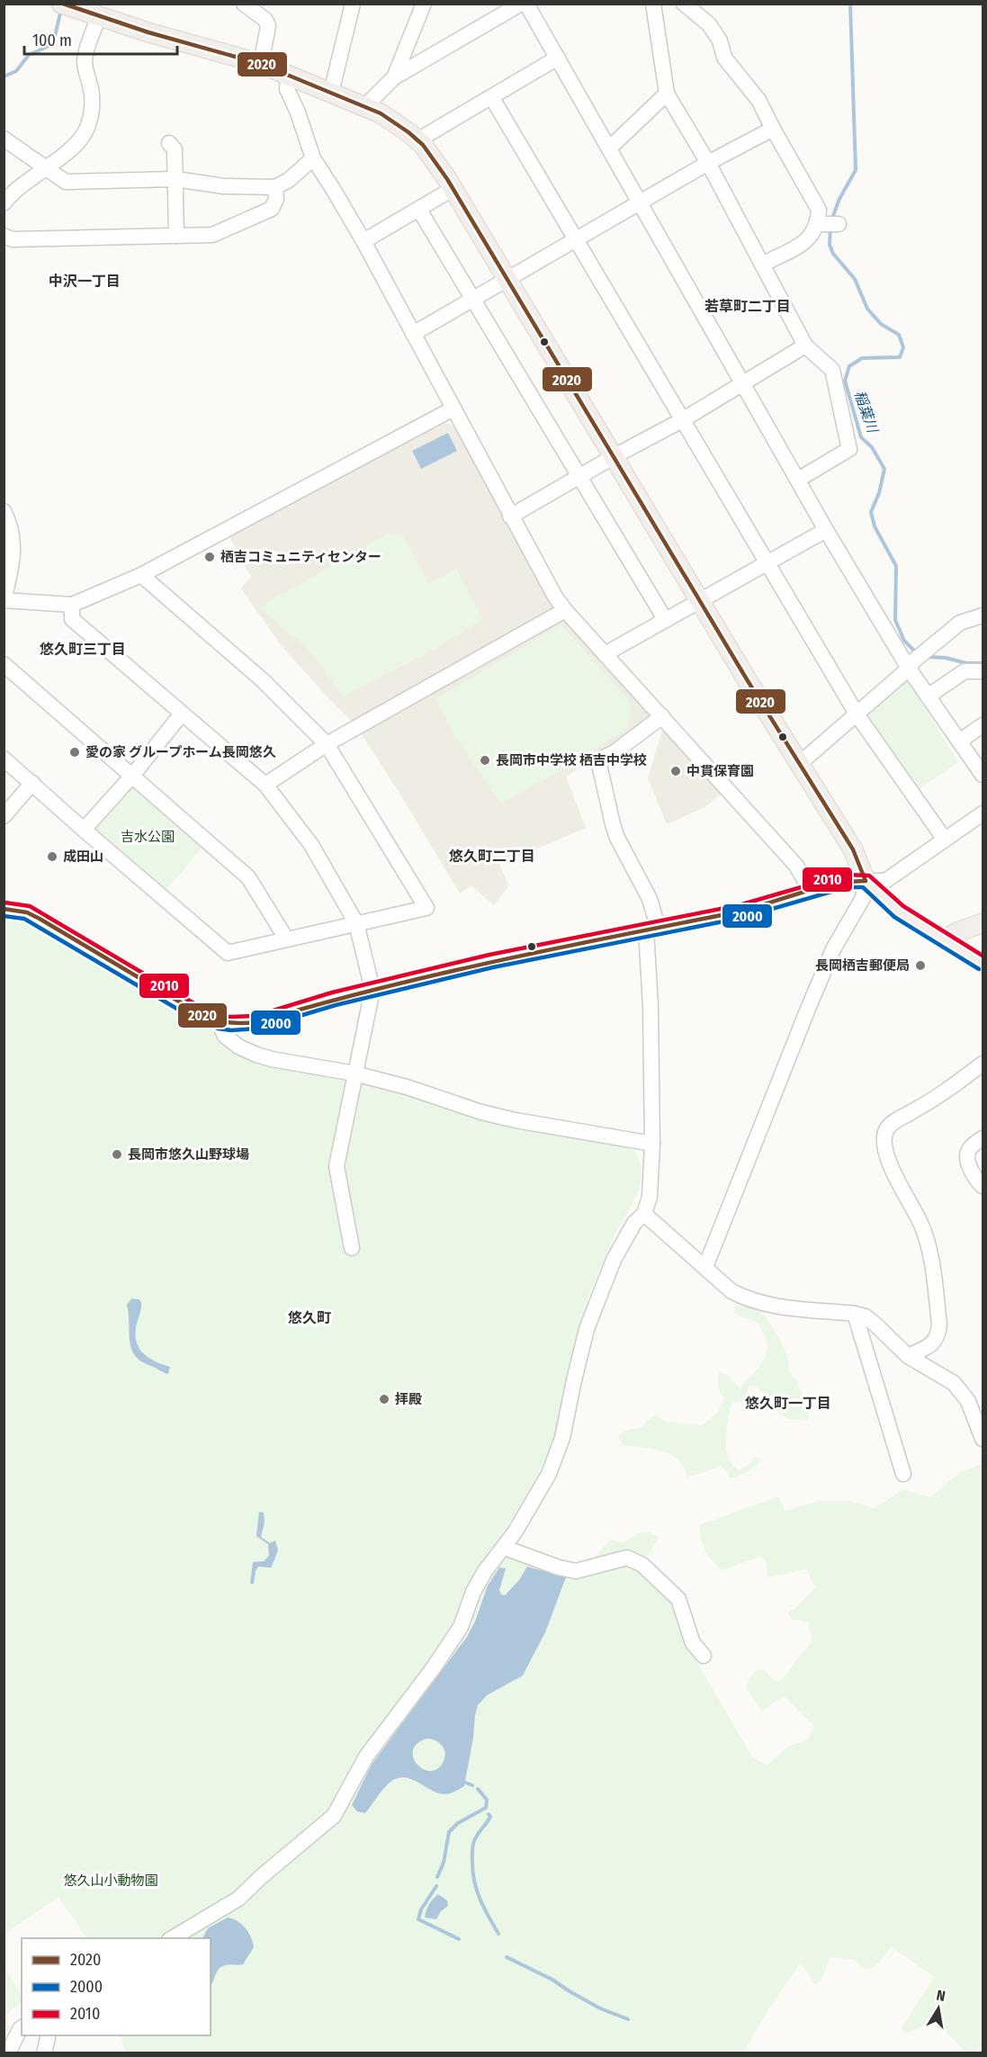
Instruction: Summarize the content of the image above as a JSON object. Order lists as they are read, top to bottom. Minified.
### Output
{"districts":["中沢一丁目","若草町二丁目","悠久町三丁目","悠久町二丁目","悠久町","悠久町一丁目"],"water":["稲葉川"],"parks":["吉水公園","悠久山小動物園"],"places":["栖吉コミュニティセンター","愛の家 グループホーム長岡悠久","長岡市中学校 栖吉中学校","中貫保育園","成田山","長岡栖吉郵便局","長岡市悠久山野球場","拝殿"],"lines":["transit line 2020","transit line 2010","transit line 2000"],"legend":["2020","2000","2010"],"scale_bar":"100 m","north":"top"}
